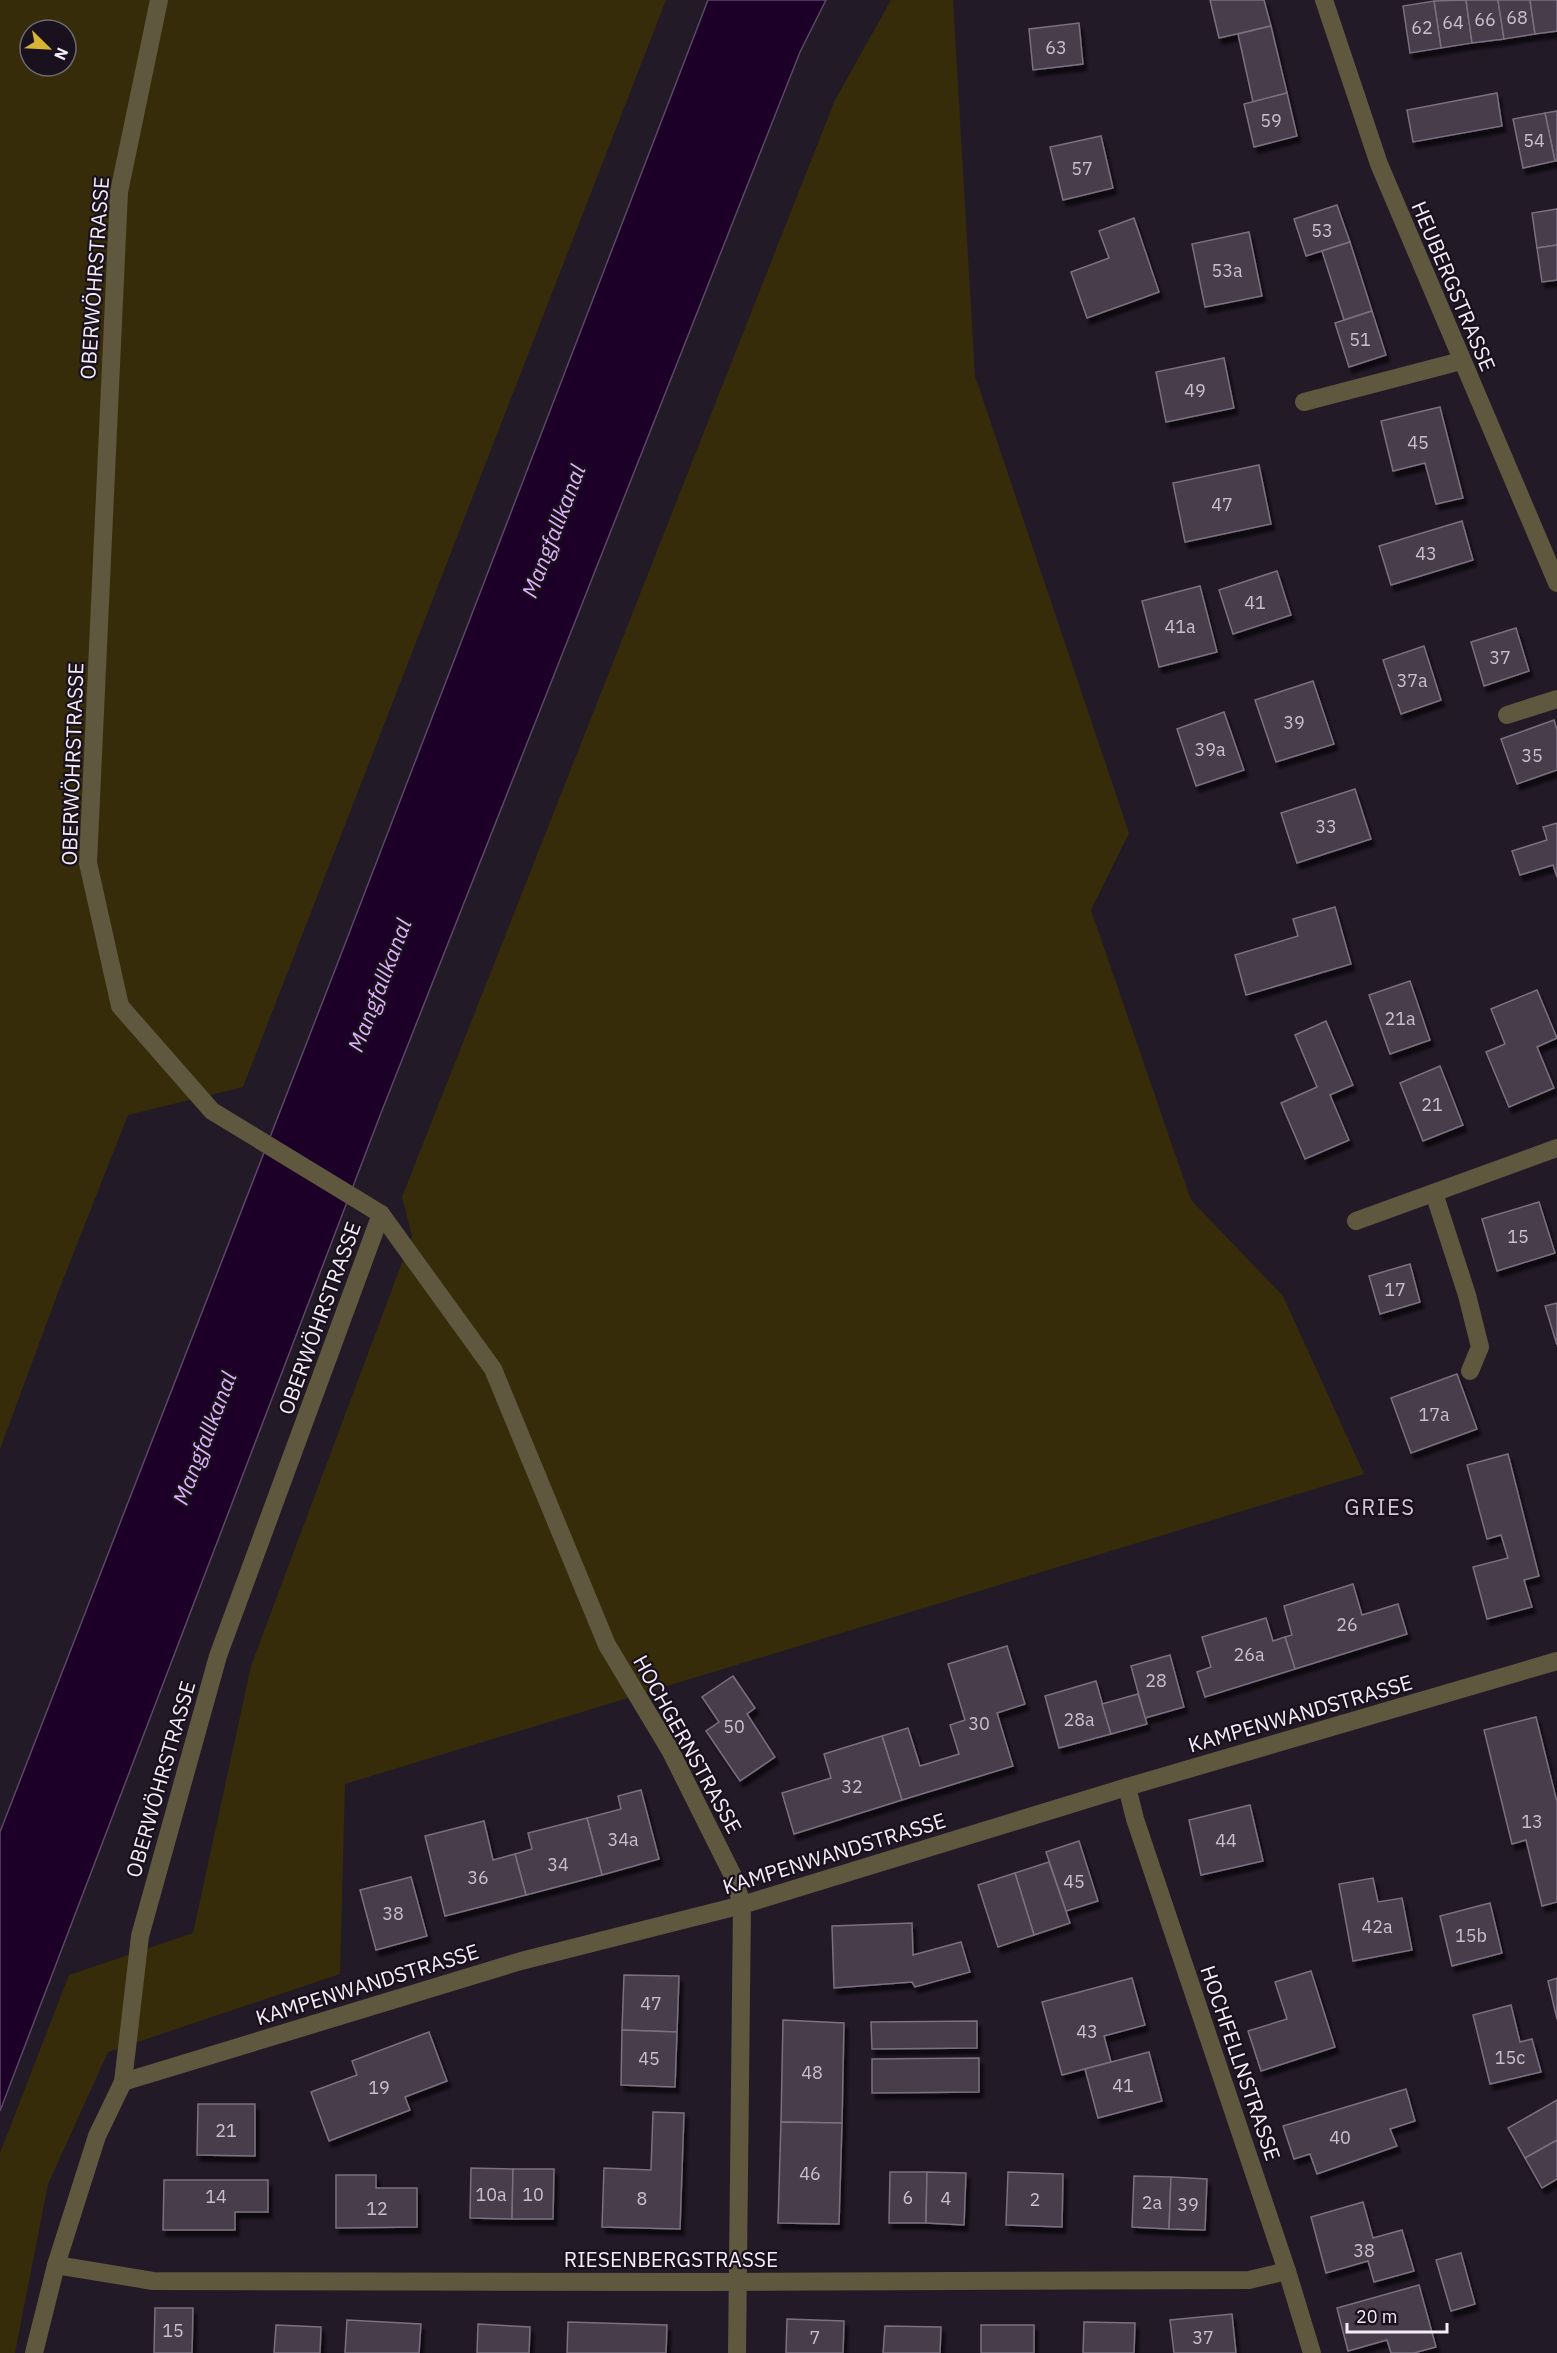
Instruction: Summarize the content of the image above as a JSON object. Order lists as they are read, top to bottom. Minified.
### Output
{"streets":{"street":["OBERWÖHRSTRASSE","HEUBERGSTRASSE","KAMPENWANDSTRASSE","HOCHGERNSTRASSE","HOCHFELLNSTRASSE","RIESENBERGSTRASSE"]},"crossings":[["OBERWÖHRSTRASSE","KAMPENWANDSTRASSE"],["OBERWÖHRSTRASSE","HOCHGERNSTRASSE"],["OBERWÖHRSTRASSE","RIESENBERGSTRASSE"],["KAMPENWANDSTRASSE","HOCHGERNSTRASSE"],["KAMPENWANDSTRASSE","HOCHFELLNSTRASSE"],["HOCHGERNSTRASSE","RIESENBERGSTRASSE"],["HOCHFELLNSTRASSE","RIESENBERGSTRASSE"]],"districts":["GRIES"],"water":["Mangfallkanal"],"house_numbers":["68","66","64","62","63","59","54","57","53","53a","51","49","45","47","43","41","41a","37","37a","39","39a","35","33","21a","21","15","17","17a","26","26a","28","28a","30","50","32","13","34a","44","34","36","45","38","42a","15b","47","43","15c","45","48","41","19","21","40","46","10a","10","14","6","8","4","2","2a","39","12","38","15","7","37"],"scale_bar":"20 m","north":"bottom right"}
